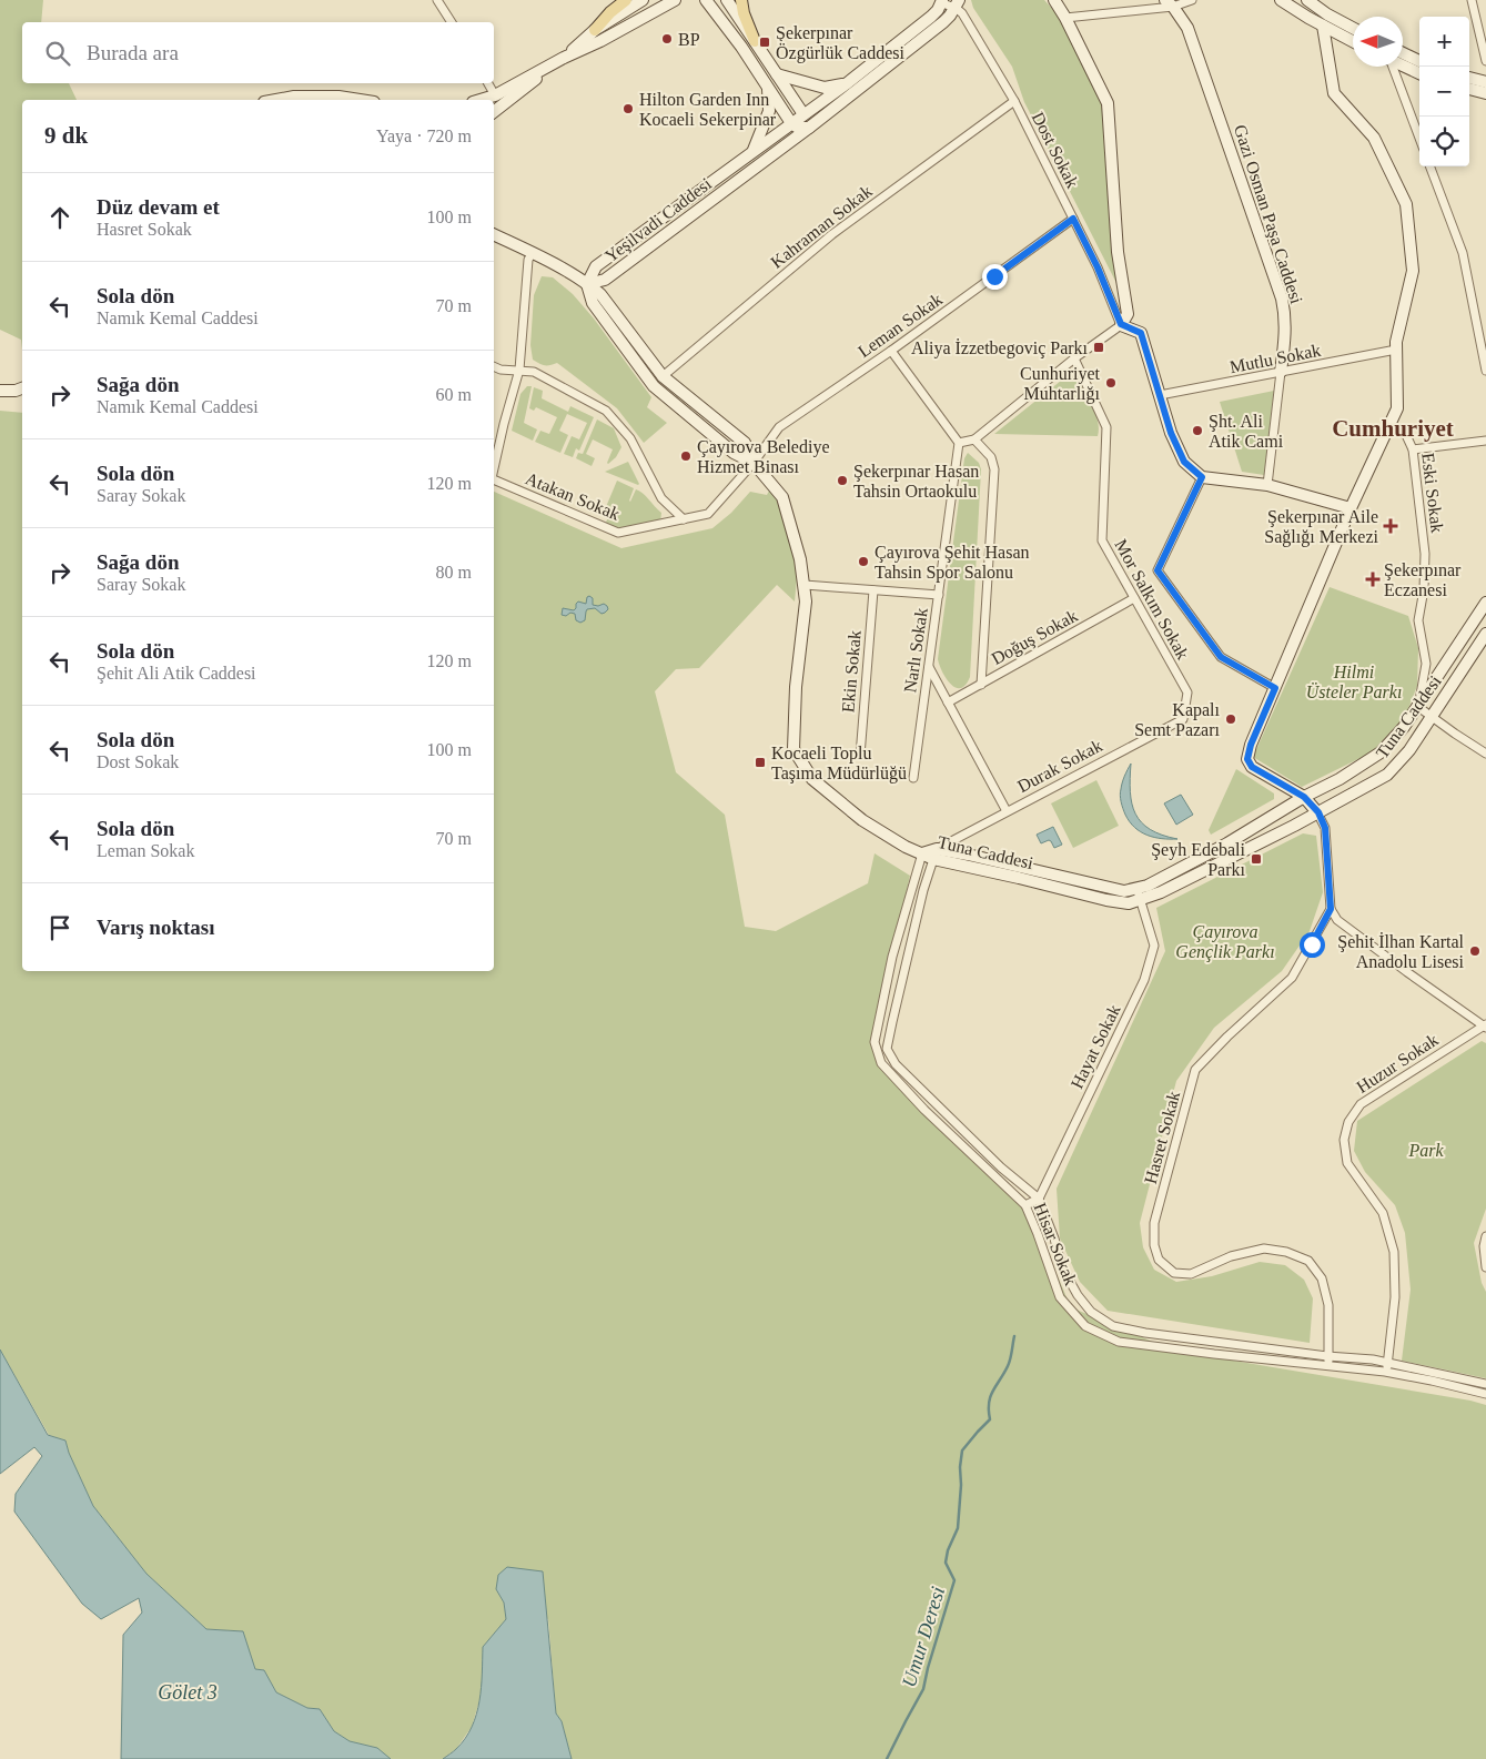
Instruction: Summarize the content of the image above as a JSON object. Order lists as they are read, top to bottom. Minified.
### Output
{"streets":{"street":["Dost Sokak","Gazi Osman Paşa Caddesi","Yeşilvadi Caddesi","Kahraman Sokak","Leman Sokak","Mutlu Sokak","Eski Sokak","Atakan Sokak","Mor Salkım Sokak","Doğuş Sokak","Narlı Sokak","Ekin Sokak","Tuna Caddesi","Durak Sokak","Hayat Sokak","Huzur Sokak","Hasret Sokak","Hisar Sokak"]},"crossings":[["Dost Sokak","Yeşilvadi Caddesi"],["Dost Sokak","Kahraman Sokak"],["Dost Sokak","Leman Sokak"],["Gazi Osman Paşa Caddesi","Mutlu Sokak"],["Leman Sokak","Atakan Sokak"],["Leman Sokak","Tuna Caddesi"],["Eski Sokak","Tuna Caddesi"],["Atakan Sokak","Tuna Caddesi"],["Mor Salkım Sokak","Doğuş Sokak"],["Mor Salkım Sokak","Durak Sokak"],["Tuna Caddesi","Durak Sokak"],["Tuna Caddesi","Hayat Sokak"],["Tuna Caddesi","Hisar Sokak"],["Durak Sokak","Hisar Sokak"],["Hayat Sokak","Hisar Sokak"],["Huzur Sokak","Hisar Sokak"],["Hasret Sokak","Hisar Sokak"]],"districts":["Cumhuriyet"],"water":["Umur Deresi","Gölet 3"],"parks":["Hilmi Üsteler Parkı","Çayırova Gençlik Parkı","Park"],"places":{"other":["BP","Hilton Garden Inn Kocaeli Sekerpinar","Cunhuriyet Muhtarlığı","Şht. Ali Atik Cami","Çayırova Belediye Hizmet Binası","Şekerpınar Hasan Tahsin Ortaokulu","Çayırova Şehit Hasan Tahsin Spor Salonu","Kapalı Semt Pazarı","Şehit İlhan Kartal Anadolu Lisesi"],"transit":["Şekerpınar Özgürlük Caddesi","Aliya İzzetbegoviç Parkı","Kocaeli Toplu Taşıma Müdürlüğü","Şeyh Edebali Parkı"],"health":["Şekerpınar Aile Sağlığı Merkezi","Şekerpınar Eczanesi"]},"north":"left","page":{"map_buttons":["+","−"],"search":"Burada ara","heading":["9 dk","Yaya · 720 m"],"list":[["Düz devam et","Hasret Sokak","100 m"],["Sola dön","Namık Kemal Caddesi","70 m"],["Sağa dön","Namık Kemal Caddesi","60 m"],["Sola dön","Saray Sokak","120 m"],["Sağa dön","Saray Sokak","80 m"],["Sola dön","Şehit Ali Atik Caddesi","120 m"],["Sola dön","Dost Sokak","100 m"],["Sola dön","Leman Sokak","70 m"],"Varış noktası"]}}
